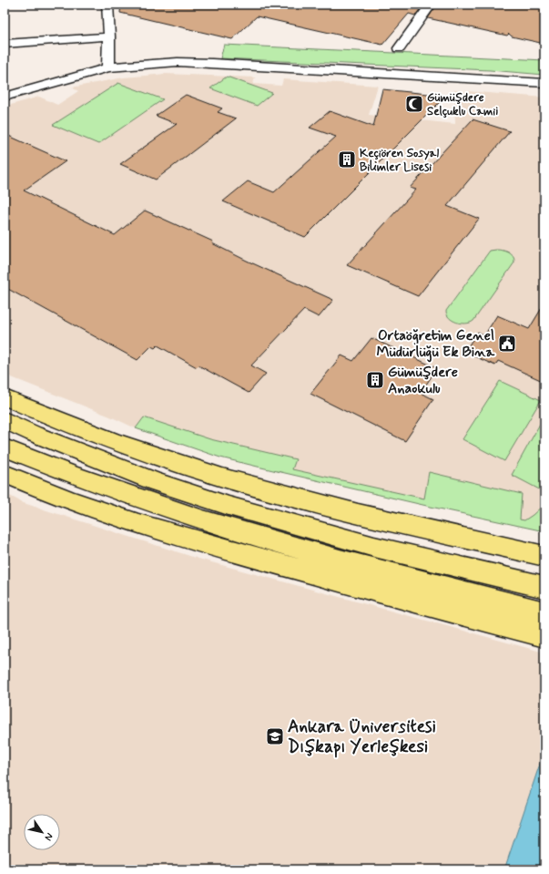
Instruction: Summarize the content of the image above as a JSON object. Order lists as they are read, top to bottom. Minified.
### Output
{"places":{"mosque":["Gümüşdere Selçuklu Camii"],"building":["Keçiören Sosyal Bilimler Lisesi","Gümüşdere Anaokulu"],"public building":["Ortaöğretim Genel Müdürlüğü Ek Bina"],"school or university":["Ankara Üniversitesi Dışkapı Yerleşkesi"]},"north":"bottom right"}
